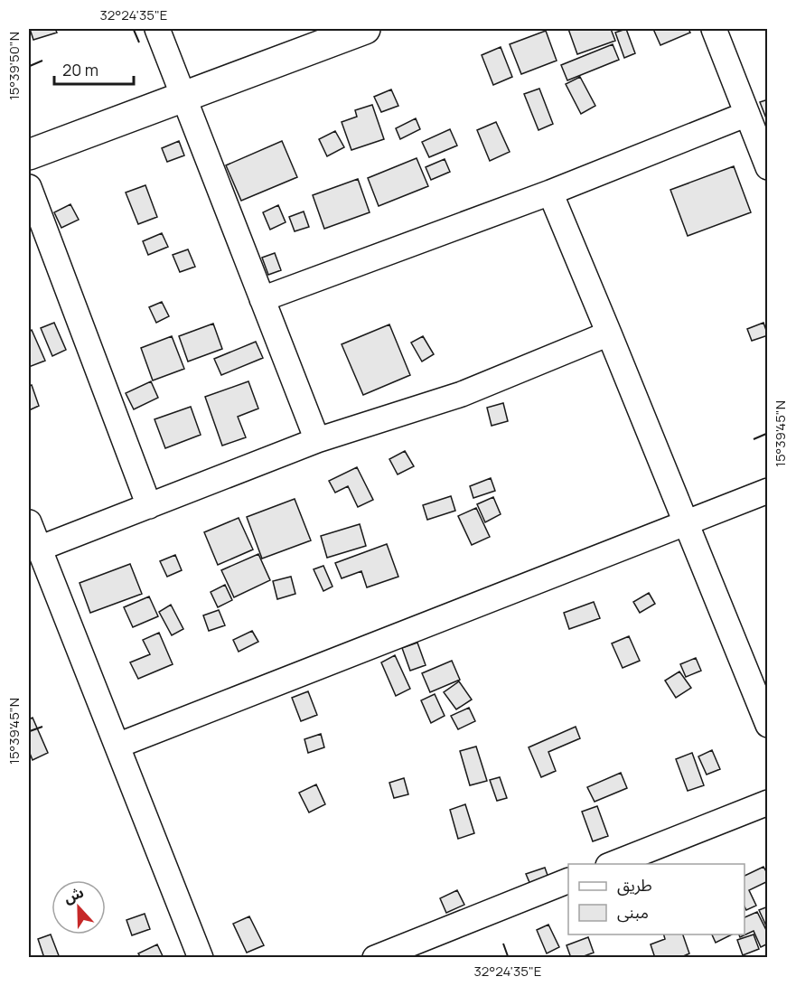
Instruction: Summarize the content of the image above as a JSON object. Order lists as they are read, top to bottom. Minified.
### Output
{"legend":["طريق","مبنى"],"scale_bar":"20 m","north":"top","coordinates":["32°24'35\"E","15°39'50\"N","15°39'45\"N"]}
